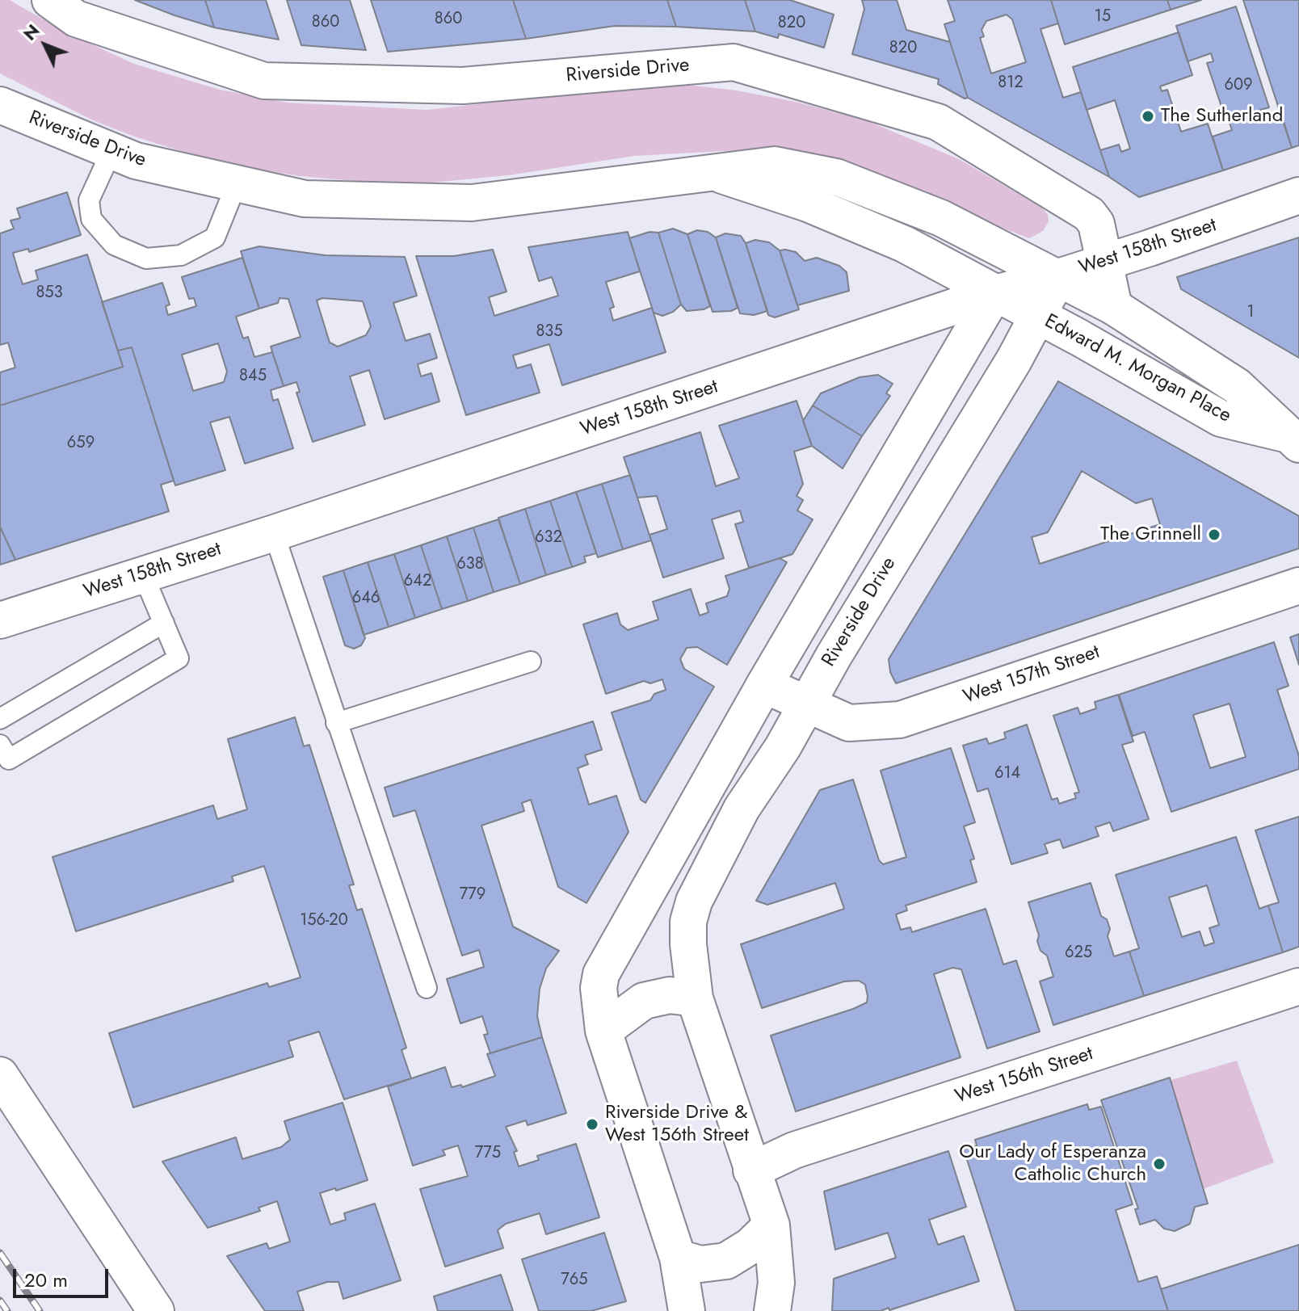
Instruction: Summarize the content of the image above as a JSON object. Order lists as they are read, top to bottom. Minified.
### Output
{"streets":{"main road":["Riverside Drive","West 158th Street","Edward M. Morgan Place","West 157th Street","West 156th Street"]},"crossings":[["Riverside Drive","West 158th Street"],["Riverside Drive","Edward M. Morgan Place"],["Riverside Drive","West 157th Street"],["Riverside Drive","West 156th Street"],["West 158th Street","Edward M. Morgan Place"]],"places":["The Sutherland","The Grinnell","Riverside Drive & West 156th Street","Our Lady of Esperanza Catholic Church"],"house_numbers":["15","860","860","820","820","812","609","853","1","835","845","659","632","638","642","646","614","779","156-20","625","775","765"],"scale_bar":"20 m","north":"top left"}
